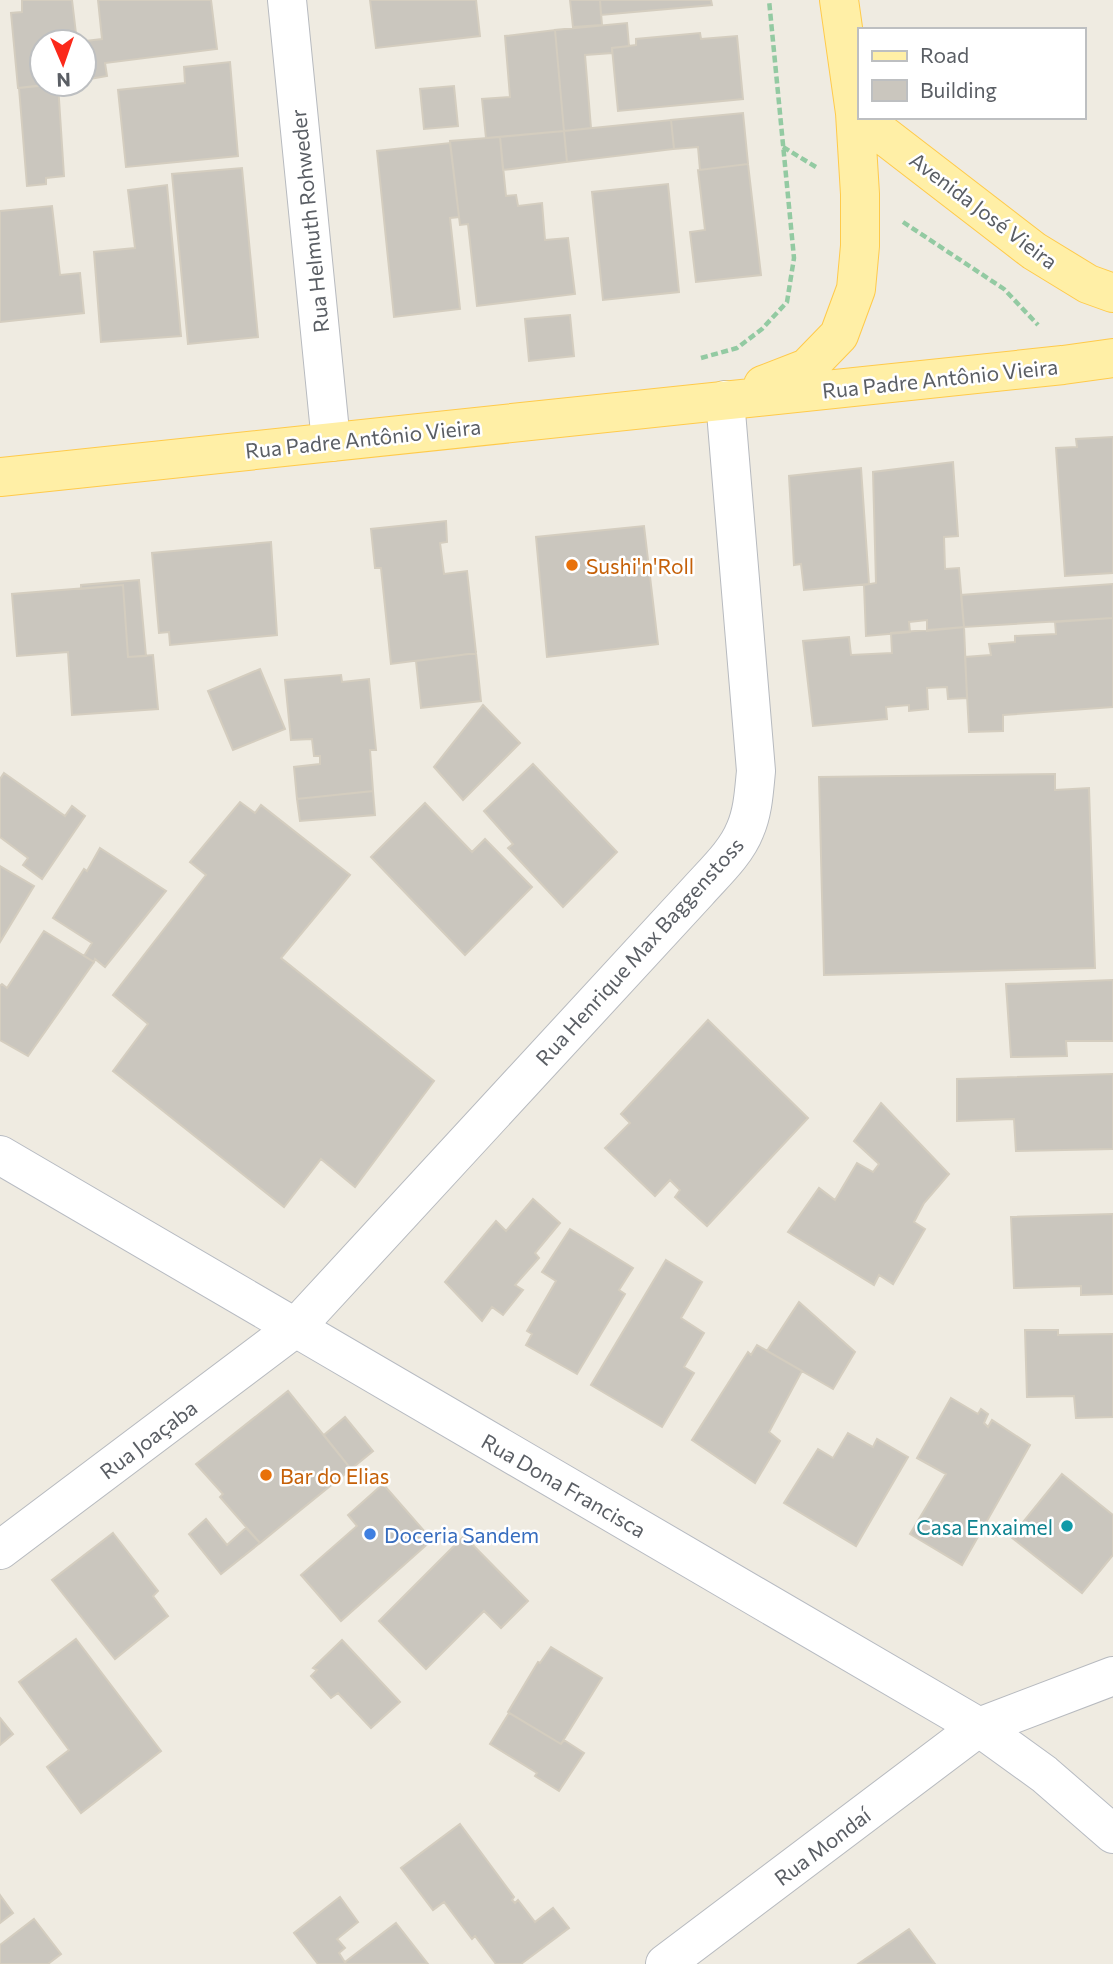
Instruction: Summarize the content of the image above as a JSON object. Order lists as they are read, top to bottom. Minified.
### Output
{"streets":{"main road":["Avenida José Vieira","Rua Padre Antônio Vieira"],"street":["Rua Helmuth Rohweder","Rua Henrique Max Baggenstoss","Rua Joaçaba","Rua Dona Francisca","Rua Mondaí"]},"crossings":[["Rua Helmuth Rohweder","Rua Padre Antônio Vieira"],["Rua Padre Antônio Vieira","Rua Henrique Max Baggenstoss"],["Rua Henrique Max Baggenstoss","Rua Joaçaba"],["Rua Henrique Max Baggenstoss","Rua Dona Francisca"],["Rua Joaçaba","Rua Dona Francisca"],["Rua Dona Francisca","Rua Mondaí"]],"places":["Sushi'n'Roll","Bar do Elias","Casa Enxaimel","Doceria Sandem"],"legend":["Road","Building"],"north":"bottom"}
